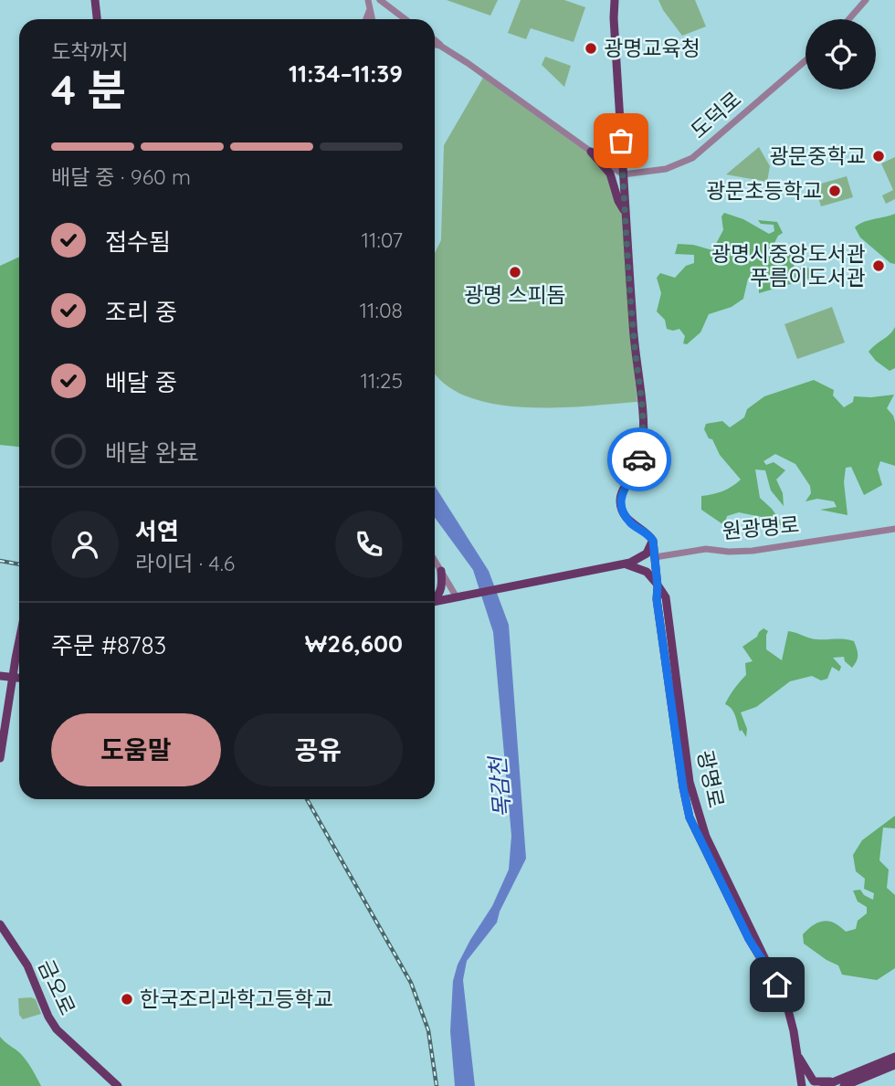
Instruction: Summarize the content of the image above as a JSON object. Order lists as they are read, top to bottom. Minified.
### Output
{"streets":{"main road":["원광명로","광명로","금오로"],"street":["도덕로"]},"crossings":[["원광명로","광명로"]],"water":["목감천"],"places":["광명교육청","광문중학교","광문초등학교","광명시중앙도서관 푸름이도서관","광명 스피돔","한국조리과학고등학교"],"page":{"heading":["4 분","도착까지","11:34–11:39"],"panel":["서연","라이더 · 4.6","주문 #8783","₩26,600"],"bar":"배달 중 · 960 m","list":[["접수됨","11:07"],["조리 중","11:08"],["배달 중","11:25"],"배달 완료"],"buttons":["도움말","공유"]}}
